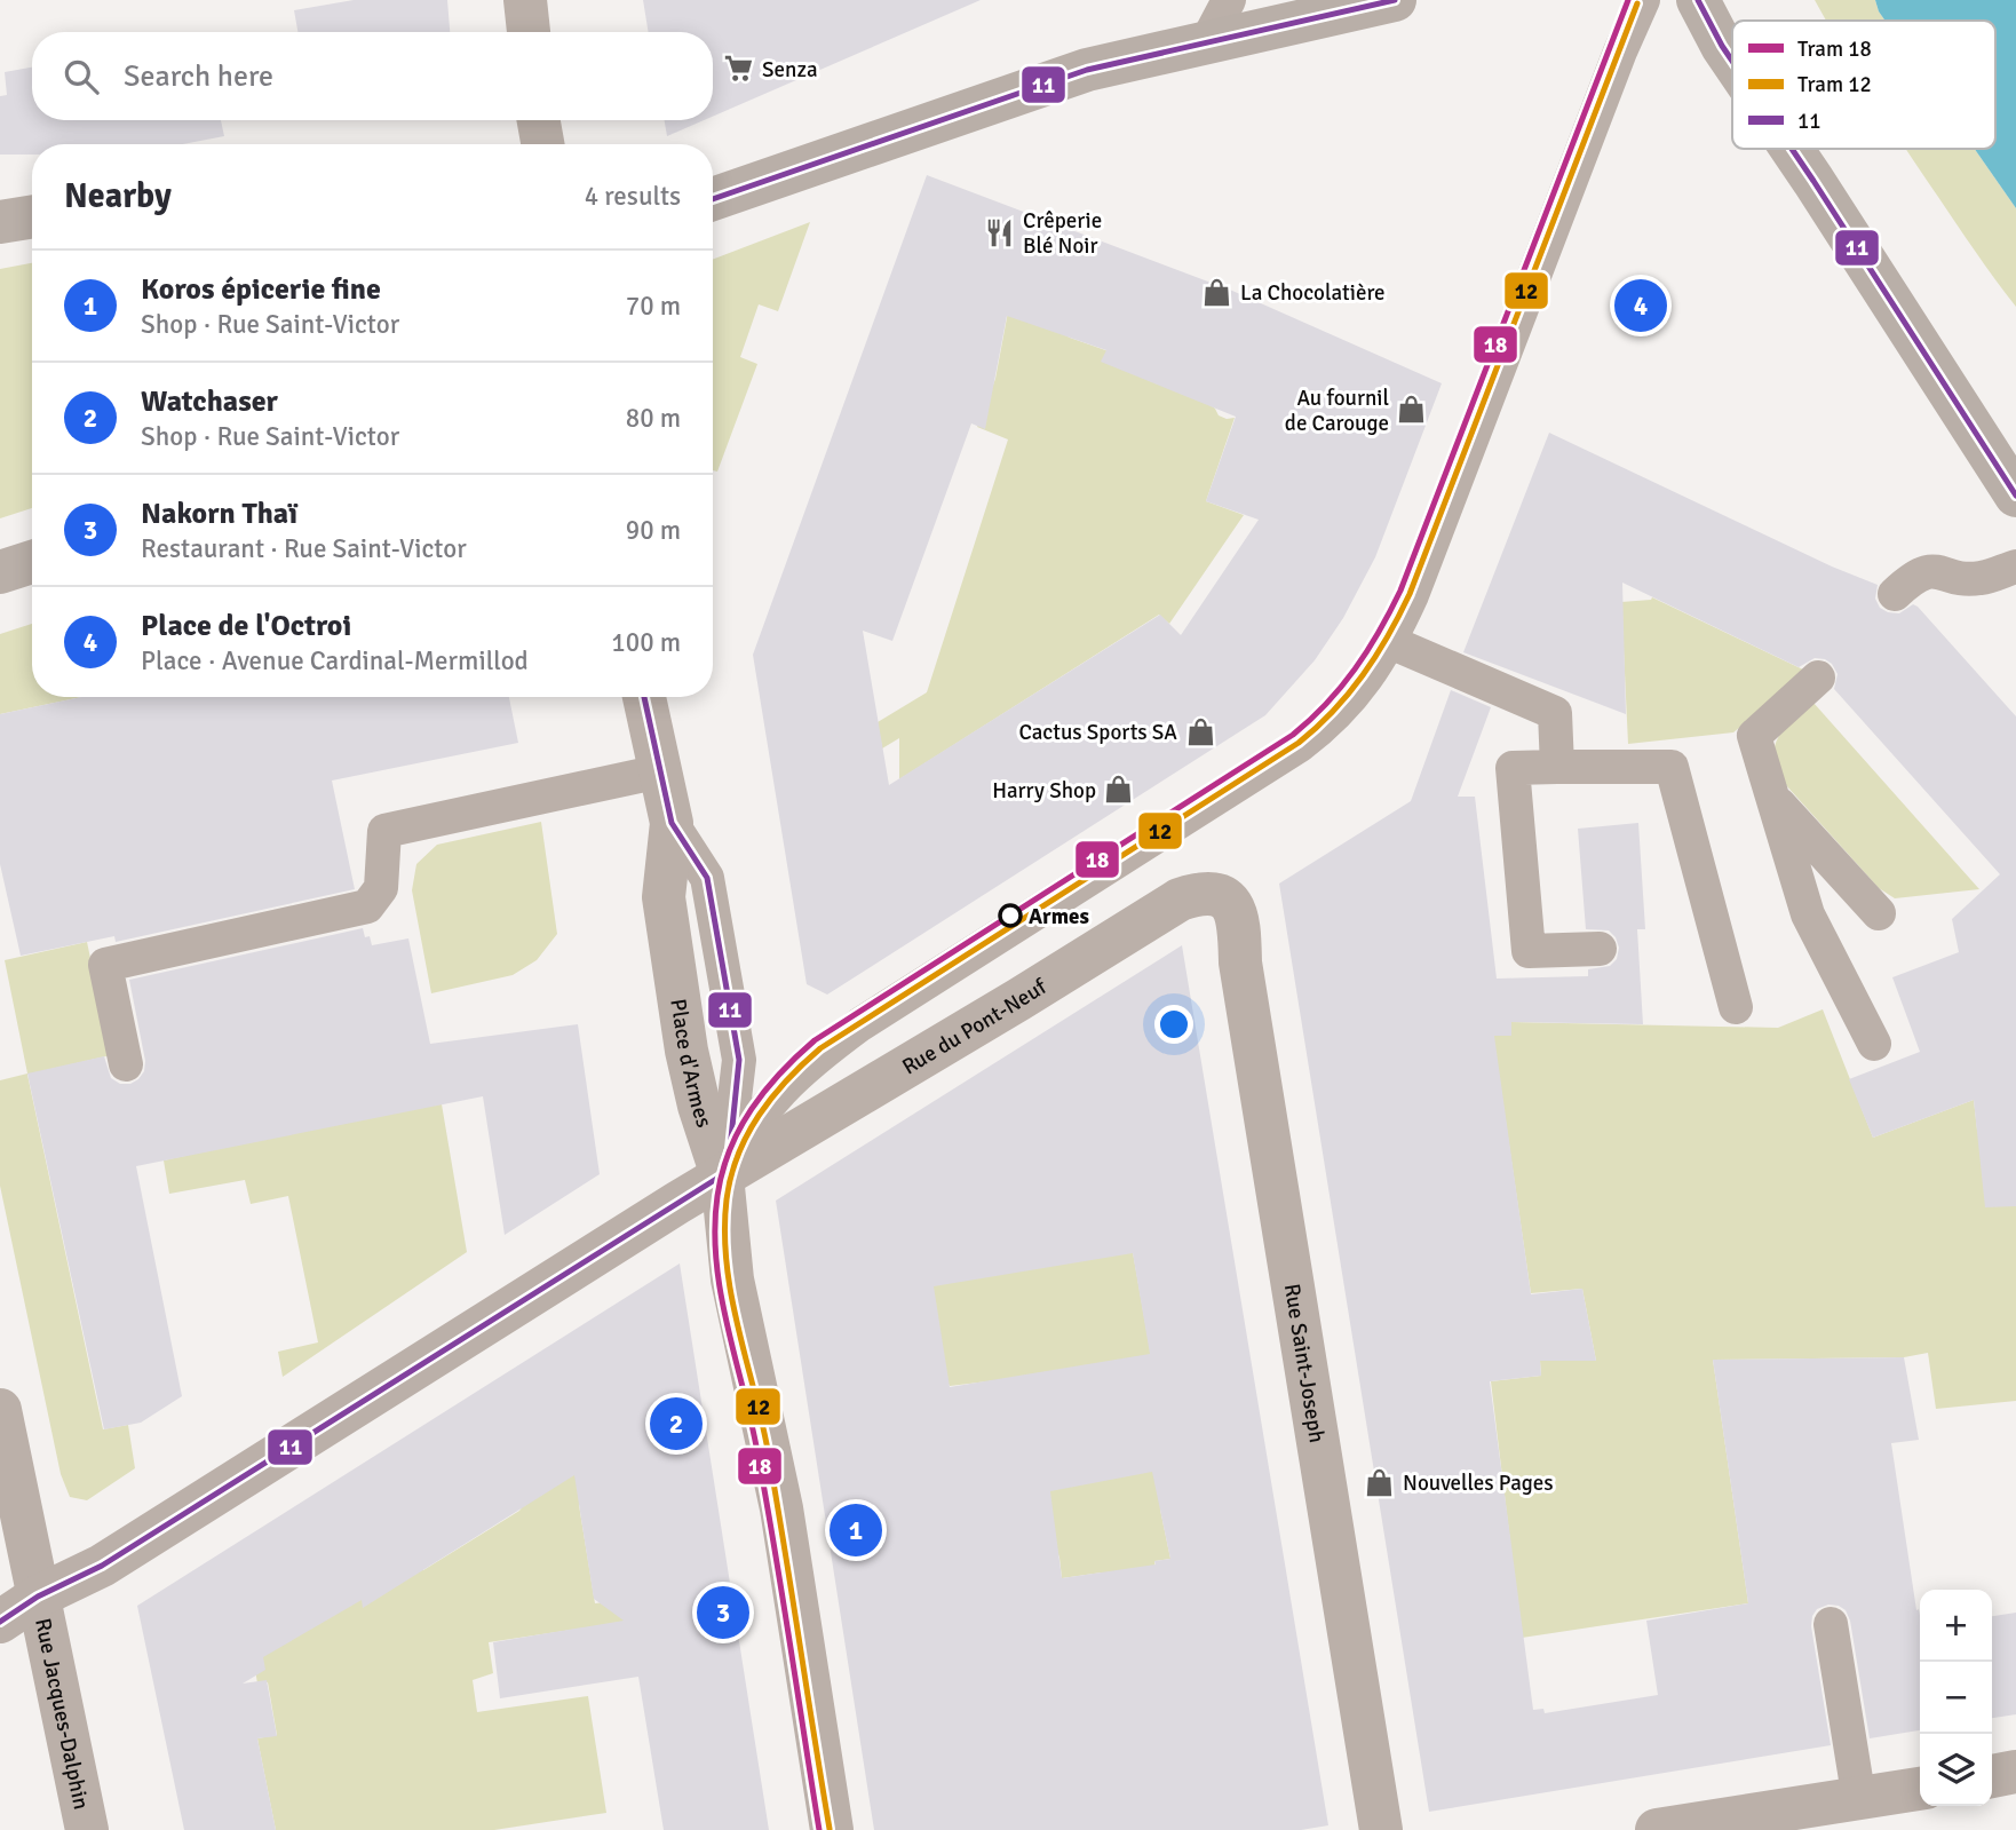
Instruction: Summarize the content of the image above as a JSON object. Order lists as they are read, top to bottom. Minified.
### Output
{"streets":{"street":["Rue du Pont-Neuf","Place d'Armes","Rue Saint-Joseph","Rue Jacques-Dalphin"]},"crossings":[["Rue du Pont-Neuf","Place d'Armes"],["Rue du Pont-Neuf","Rue Saint-Joseph"],["Rue du Pont-Neuf","Rue Jacques-Dalphin"]],"places":{"supermarket":["Senza"],"restaurant":["Crêperie Blé Noir"],"shop":["La Chocolatière","Au fournil de Carouge","Cactus Sports SA","Harry Shop","Nouvelles Pages"],"other":["Armes"]},"lines":["tram line 18","transit line 11","tram line 12"],"legend":["Tram 18","Tram 12","11"],"page":{"search":"Search here","heading":["Nearby","4 results"],"list":[{"mark":"1","name":"Koros épicerie fine","note":"Shop · Rue Saint-Victor","value":"70 m"},{"mark":"2","name":"Watchaser","note":"Shop · Rue Saint-Victor","value":"80 m"},{"mark":"3","name":"Nakorn Thaï","note":"Restaurant · Rue Saint-Victor","value":"90 m"},{"mark":"4","name":"Place de l'Octroi","note":"Place · Avenue Cardinal-Mermillod","value":"100 m"}],"pins":["4","2","1","3"],"map_buttons":["+","−"]}}
